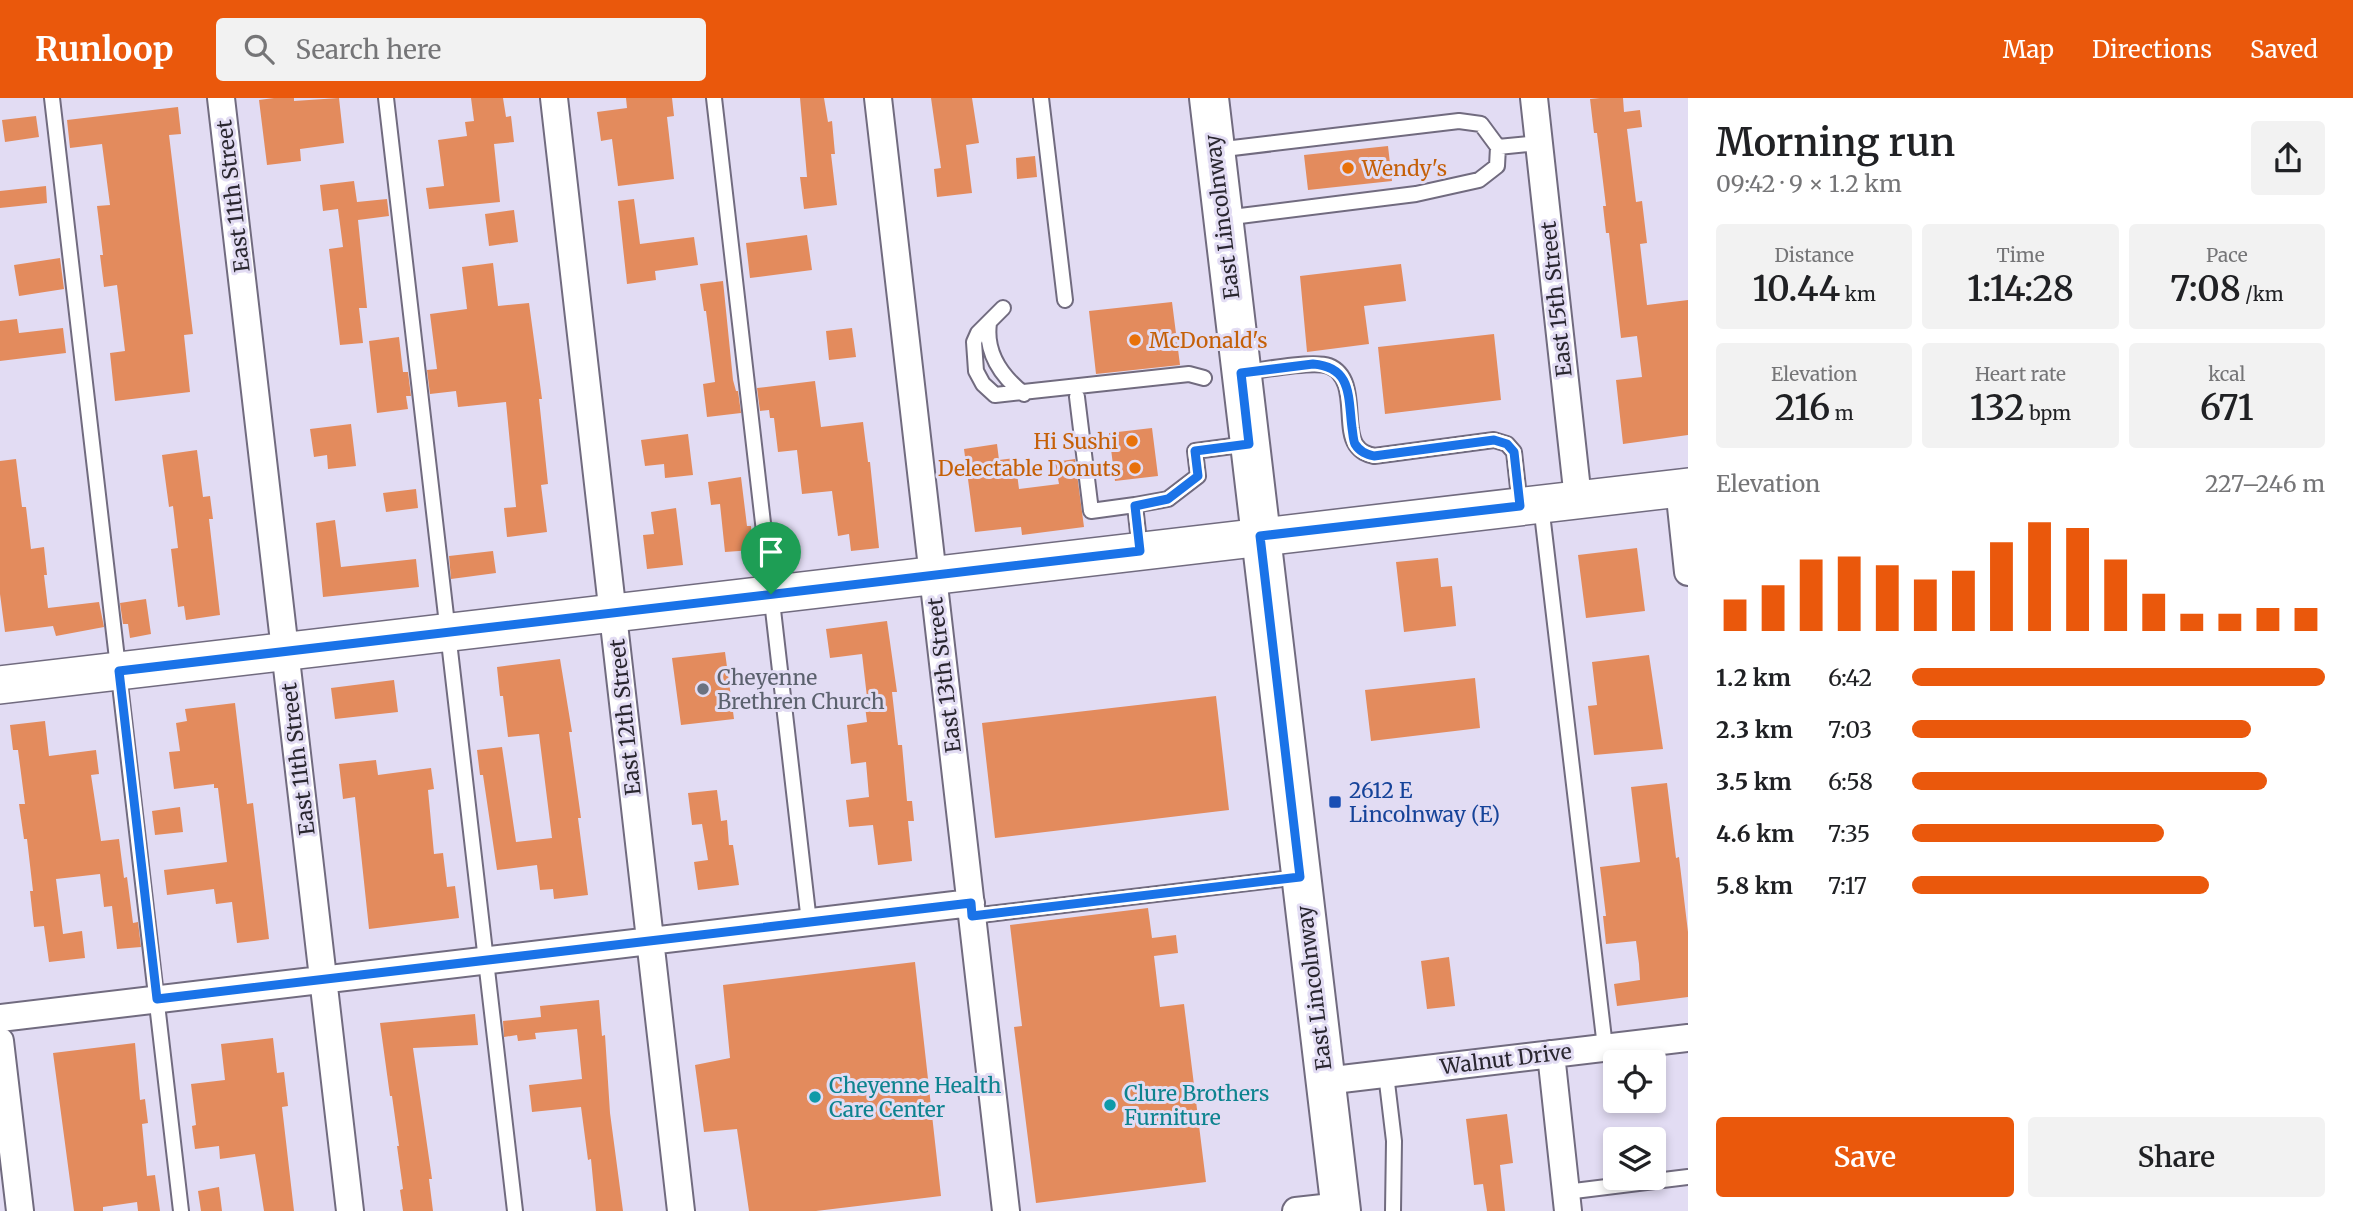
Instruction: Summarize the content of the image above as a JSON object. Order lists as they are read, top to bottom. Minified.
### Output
{"streets":{"main road":["East Lincolnway"],"street":["East 11th Street","East 15th Street","East 13th Street","East 12th Street","Walnut Drive"]},"crossings":[["East Lincolnway","Walnut Drive"]],"places":{"other":["Wendy's","McDonald's","Hi Sushi","Delectable Donuts","Cheyenne Brethren Church","Cheyenne Health Care Center","Clure Brothers Furniture"],"transit":["2612 E Lincolnway (E)"]},"page":{"header":"Runloop","search":"Search here","nav":["Map","Directions","Saved"],"heading":["Morning run","09:42 · 9 × 1.2 km"],"stats":[["Distance","10.44 km"],["Time","1:14:28"],["Pace","7:08 /km"],["Elevation","216 m"],["Heart rate","132 bpm"],["kcal","671"]],"chart":["Elevation","227–246 m"],"list":[{"name":"1.2 km","note":"6:42"},{"name":"2.3 km","note":"7:03"},{"name":"3.5 km","note":"6:58"},{"name":"4.6 km","note":"7:35"},{"name":"5.8 km","note":"7:17"}],"buttons":["Save","Share"]}}
